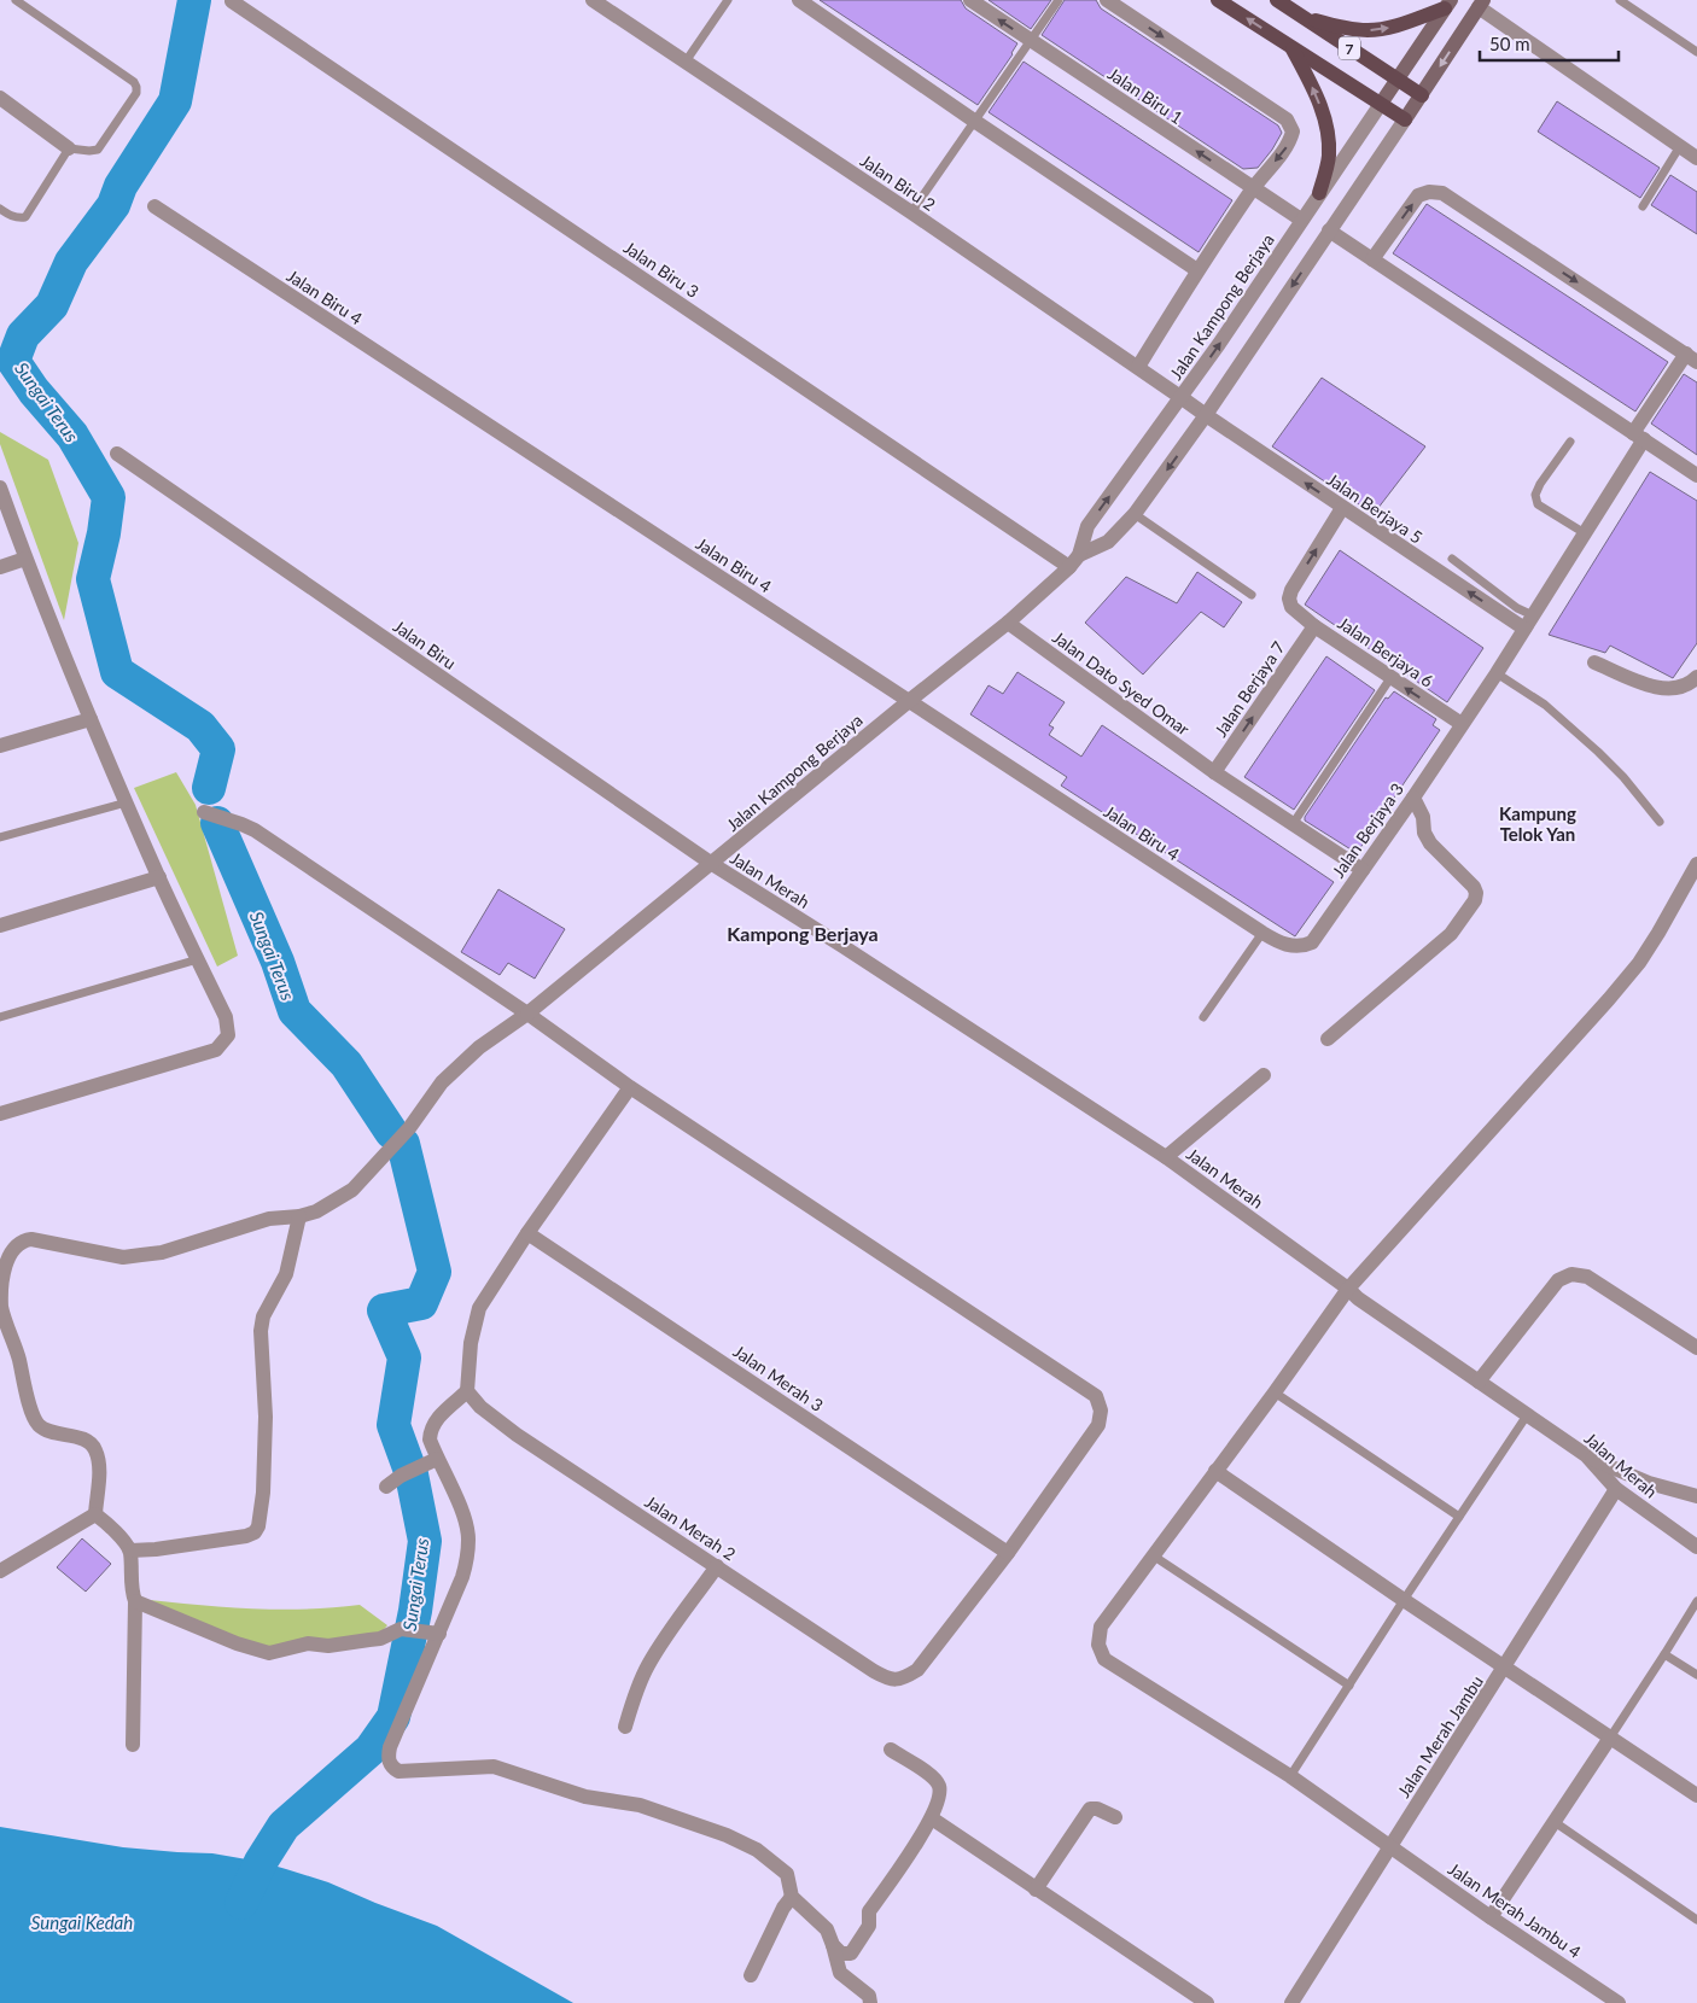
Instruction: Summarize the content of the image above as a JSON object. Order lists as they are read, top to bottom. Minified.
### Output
{"streets":{"main road":["7","Jalan Kampong Berjaya"],"street":["Jalan Biru 1","Jalan Biru 2","Jalan Biru 3","Jalan Biru 4","Jalan Berjaya 5","Jalan Biru","Jalan Berjaya 6","Jalan Dato Syed Omar","Jalan Berjaya 7","Jalan Berjaya 3","Jalan Merah","Jalan Merah 3","Jalan Merah 2","Jalan Merah Jambu","Jalan Merah Jambu 4"]},"crossings":[["7","Jalan Kampong Berjaya"],["Jalan Biru 1","Jalan Kampong Berjaya"],["Jalan Biru 2","Jalan Kampong Berjaya"],["Jalan Biru 2","Jalan Berjaya 5"],["Jalan Biru 3","Jalan Kampong Berjaya"],["Jalan Biru 4","Jalan Kampong Berjaya"],["Jalan Biru 4","Jalan Berjaya 3"],["Jalan Kampong Berjaya","Jalan Berjaya 5"],["Jalan Kampong Berjaya","Jalan Biru"],["Jalan Kampong Berjaya","Jalan Dato Syed Omar"],["Jalan Kampong Berjaya","Jalan Merah"],["Jalan Berjaya 5","Jalan Berjaya 6"],["Jalan Berjaya 5","Jalan Berjaya 3"],["Jalan Biru","Jalan Merah"],["Jalan Berjaya 6","Jalan Berjaya 7"],["Jalan Berjaya 6","Jalan Berjaya 3"],["Jalan Dato Syed Omar","Jalan Berjaya 7"],["Jalan Dato Syed Omar","Jalan Berjaya 3"],["Jalan Merah","Jalan Merah Jambu"],["Jalan Merah 3","Jalan Merah 2"],["Jalan Merah Jambu","Jalan Merah Jambu 4"]],"one_way":["Jalan Berjaya 5","Jalan Berjaya 7"],"districts":["Kampung Telok Yan","Kampong Berjaya"],"water":["Sungai Terus","Sungai Kedah"],"scale_bar":"50 m"}
